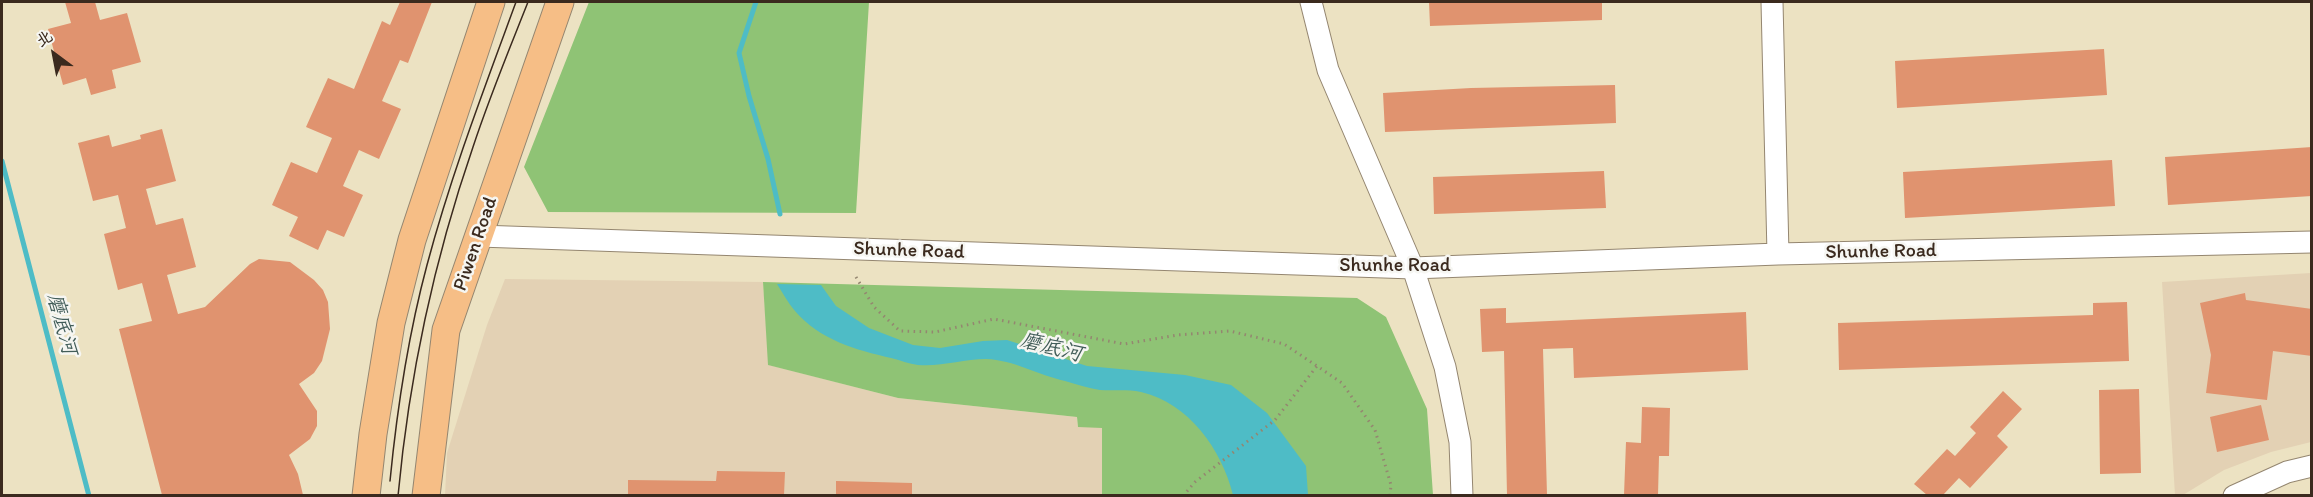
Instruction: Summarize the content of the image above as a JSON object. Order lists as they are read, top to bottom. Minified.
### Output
{"streets":{"main road":["Piwen Road"],"street":["Shunhe Road"]},"crossings":[["Piwen Road","Shunhe Road"]],"water":["磨底河"],"north":"top left"}
